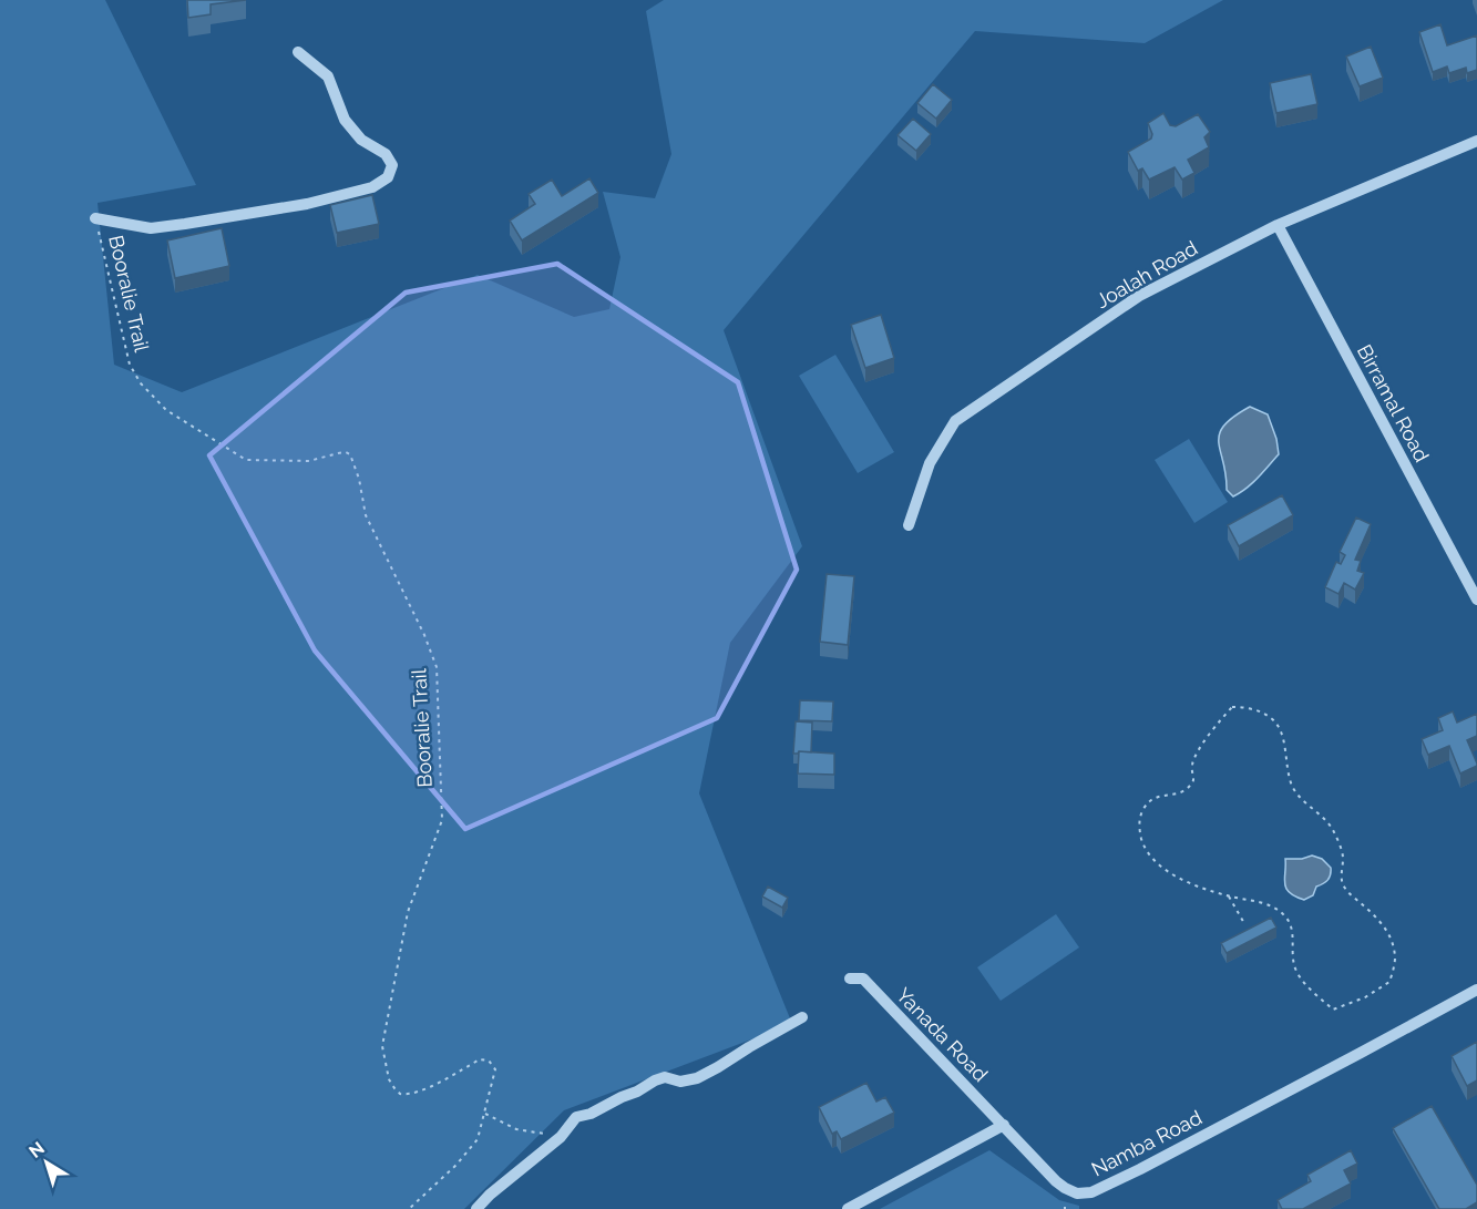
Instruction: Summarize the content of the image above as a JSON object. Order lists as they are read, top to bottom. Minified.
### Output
{"streets":{"street":["Joalah Road","Birramal Road","Yanada Road","Namba Road"],"path":["Booralie Trail"]},"crossings":[["Joalah Road","Birramal Road"],["Yanada Road","Namba Road"]],"north":"top left"}
